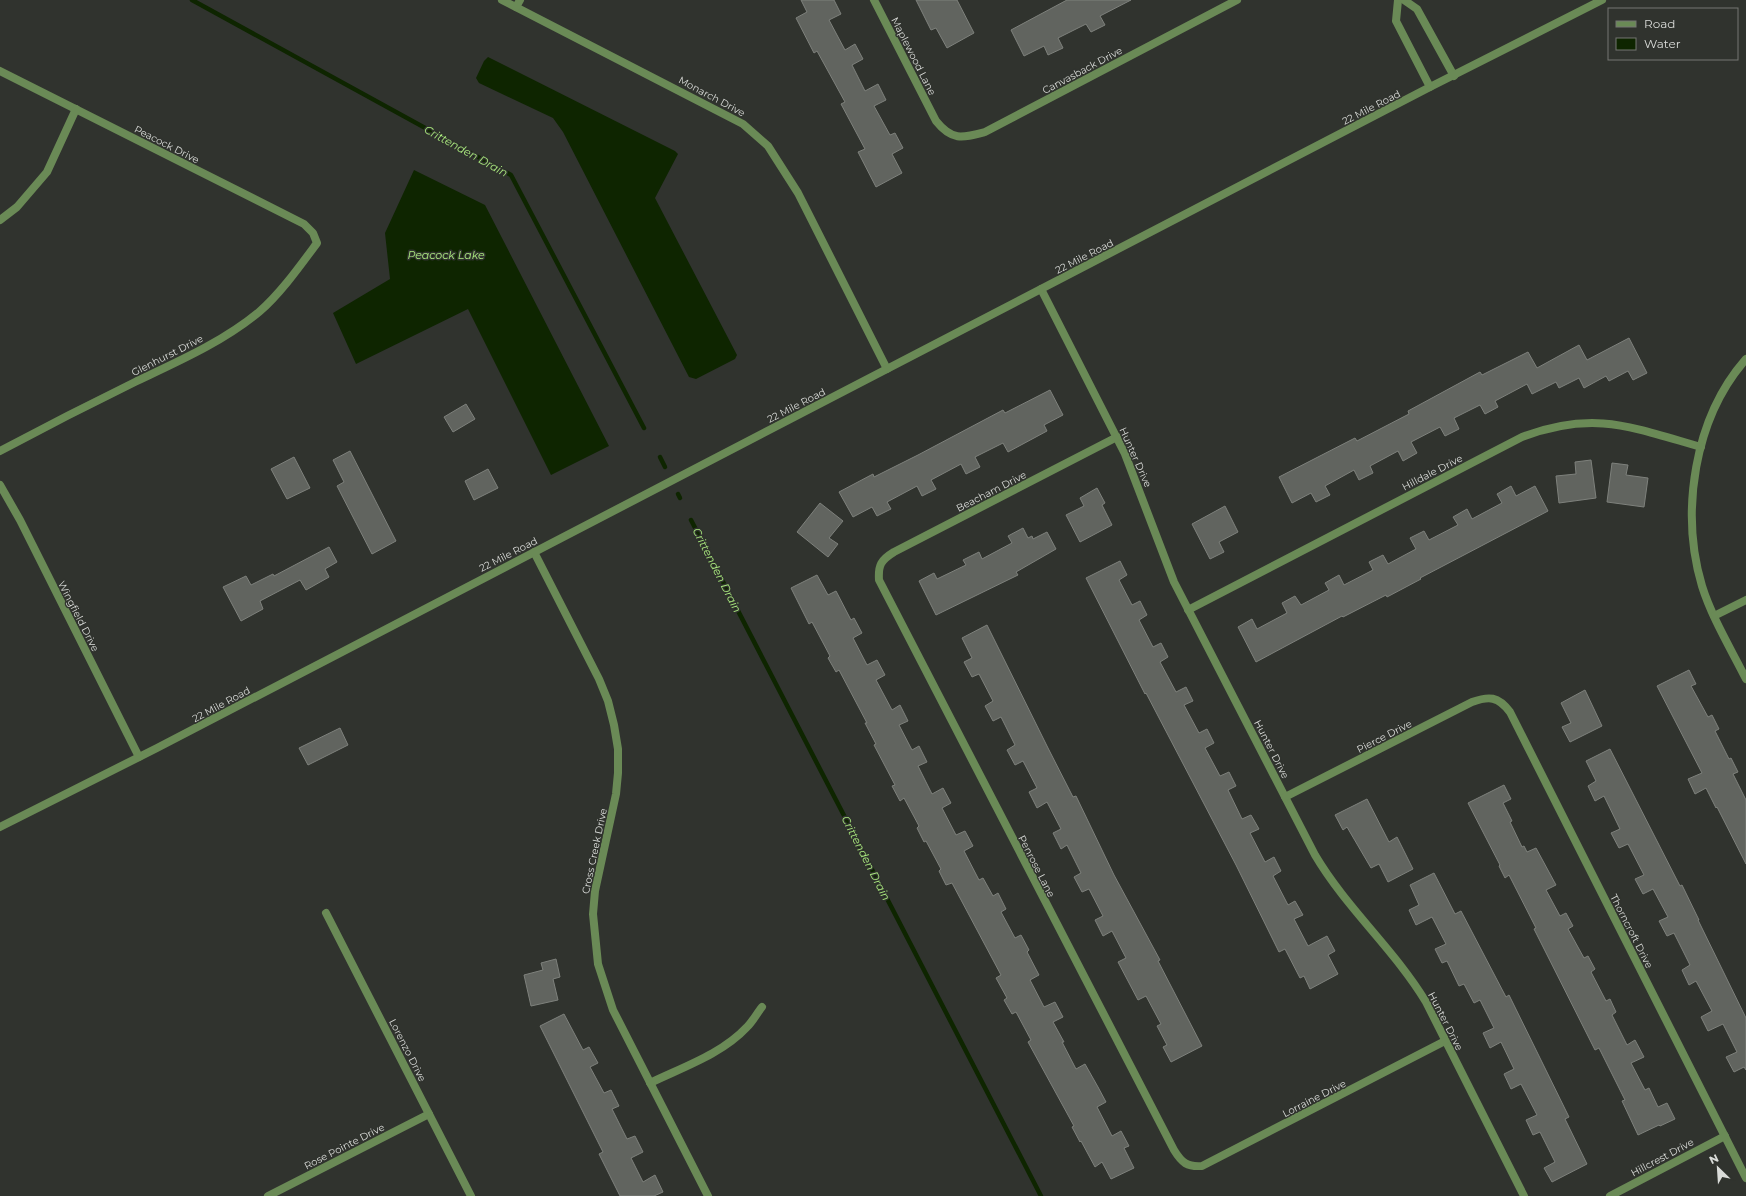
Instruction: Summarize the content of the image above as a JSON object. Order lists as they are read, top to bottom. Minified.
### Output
{"streets":{"street":["Maplewood Lane","Canvasback Drive","Monarch Drive","22 Mile Road","Peacock Drive","Glenhurst Drive","Hunter Drive","Hilldale Drive","Beacham Drive","Wingfield Drive","Pierce Drive","Cross Creek Drive","Penrose Lane","Thorncroft Drive","Lorenzo Drive","Lorraine Drive","Rose Pointe Drive","Hillcrest Drive"]},"crossings":[["Maplewood Lane","Canvasback Drive"],["Monarch Drive","22 Mile Road"],["22 Mile Road","Hunter Drive"],["22 Mile Road","Wingfield Drive"],["22 Mile Road","Cross Creek Drive"],["Peacock Drive","Glenhurst Drive"],["Hunter Drive","Hilldale Drive"],["Hunter Drive","Beacham Drive"],["Hunter Drive","Pierce Drive"],["Hunter Drive","Lorraine Drive"],["Beacham Drive","Penrose Lane"],["Pierce Drive","Thorncroft Drive"],["Penrose Lane","Lorraine Drive"],["Thorncroft Drive","Hillcrest Drive"],["Lorenzo Drive","Rose Pointe Drive"]],"water":["Crittenden Drain","Peacock Lake"],"legend":["Road","Water"],"north":"top left"}
